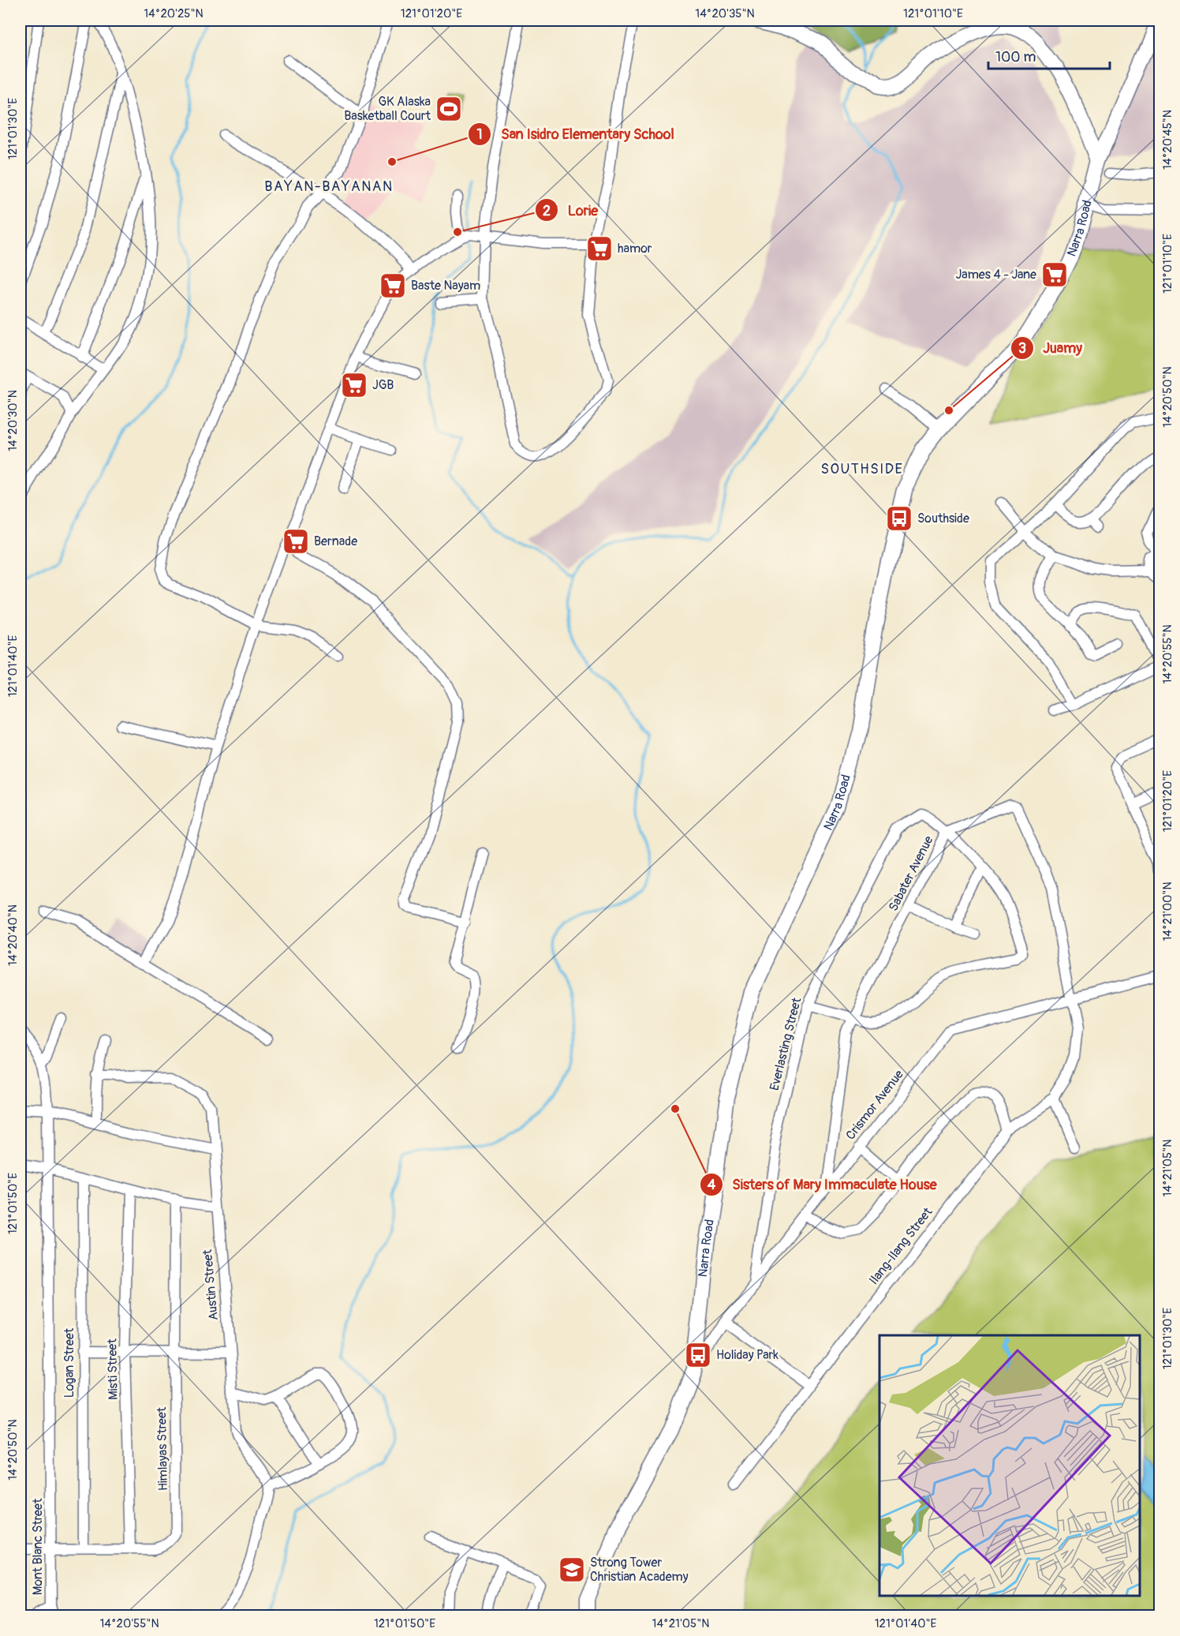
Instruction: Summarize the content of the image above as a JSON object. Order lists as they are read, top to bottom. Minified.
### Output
{"streets":{"street":["Narra Road","Sabater Avenue","Everlasting Street","Crismor Avenue","Ilang-Ilang Street","Austin Street","Logan Street","Misti Street","Himlayas Street","Mont Blanc Street"]},"crossings":[["Narra Road","Crismor Avenue"],["Sabater Avenue","Everlasting Street"],["Sabater Avenue","Crismor Avenue"],["Sabater Avenue","Ilang-Ilang Street"],["Everlasting Street","Crismor Avenue"],["Crismor Avenue","Ilang-Ilang Street"],["Logan Street","Himlayas Street"],["Misti Street","Himlayas Street"],["Himlayas Street","Mont Blanc Street"]],"districts":["BAYAN-BAYANAN","SOUTHSIDE"],"places":{"sports":["GK Alaska Basketball Court"],"other":["San Isidro Elementary School","Lorie","Juamy","Sisters of Mary Immaculate House"],"supermarket":["hamor","James 4 - Jane","Baste Nayam","JGB","Bernade"],"bus stop":["Southside","Holiday Park"],"school or university":["Strong Tower Christian Academy"]},"scale_bar":"100 m","coordinates":["14°20'25\"N","121°01'20\"E","14°20'35\"N","121°01'10\"E","121°01'30\"E","14°20'45\"N","14°20'50\"N","14°20'30\"N","14°20'55\"N","121°01'40\"E","14°21'00\"N","14°20'40\"N","14°21'05\"N","121°01'50\"E"]}
